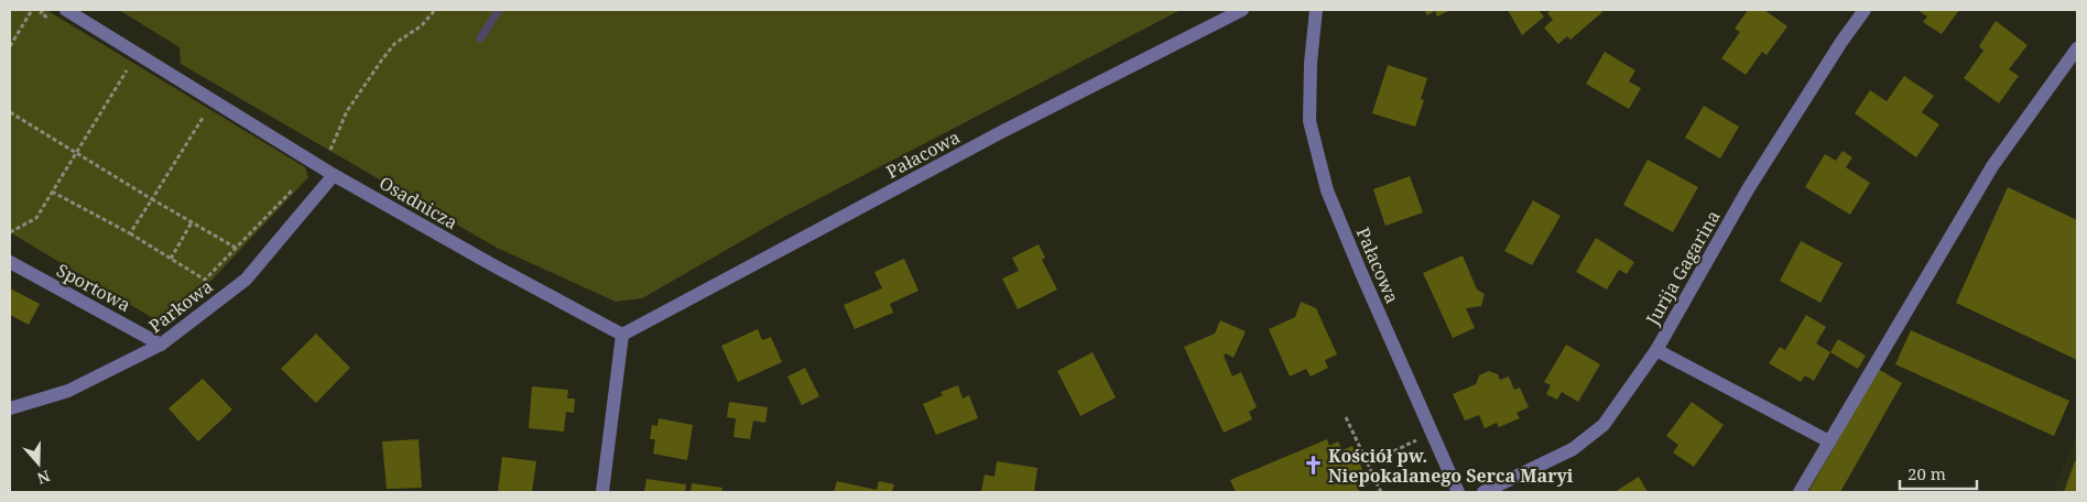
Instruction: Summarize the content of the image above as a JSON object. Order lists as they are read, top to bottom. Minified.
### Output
{"streets":{"street":["Pałacowa","Osadnicza","Jurija Gagarina","Sportowa","Parkowa"]},"crossings":[["Pałacowa","Osadnicza"],["Osadnicza","Parkowa"],["Sportowa","Parkowa"]],"places":{"church":["Kościół pw. Niepokalanego Serca Maryi"]},"scale_bar":"20 m","north":"bottom"}
